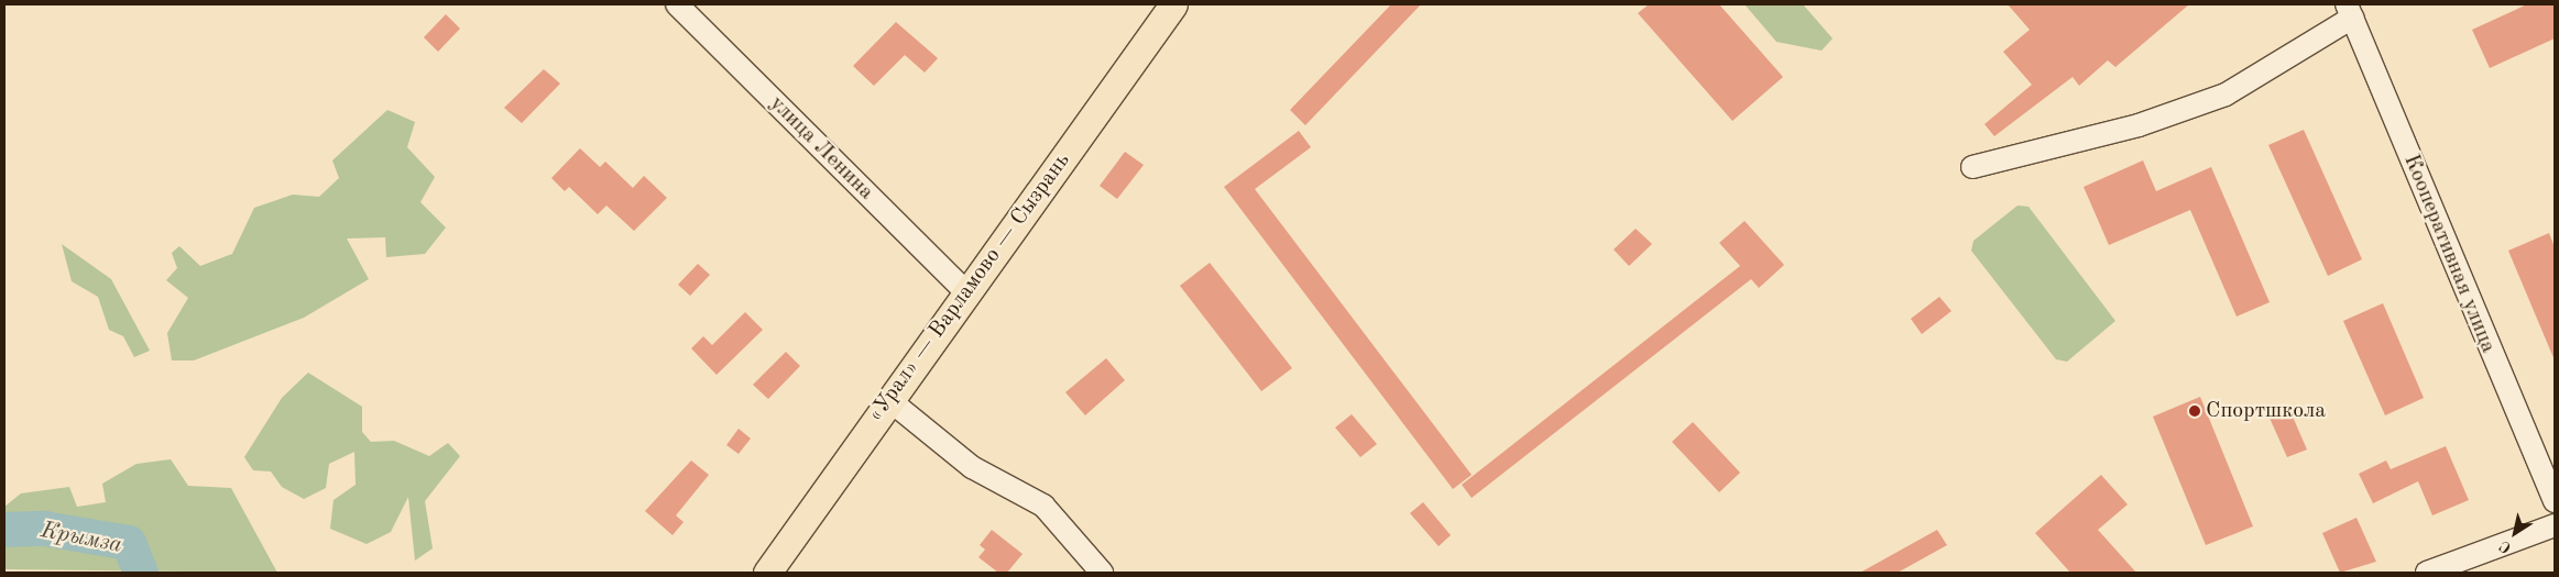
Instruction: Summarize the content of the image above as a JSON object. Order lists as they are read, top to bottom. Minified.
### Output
{"streets":{"main road":["«Урал» — Варламово — Сызрань"],"street":["улица Ленина","Кооперативная улица"]},"crossings":[["улица Ленина","«Урал» — Варламово — Сызрань"]],"water":["Крымза"],"places":["Спортшкола"],"north":"bottom left"}
